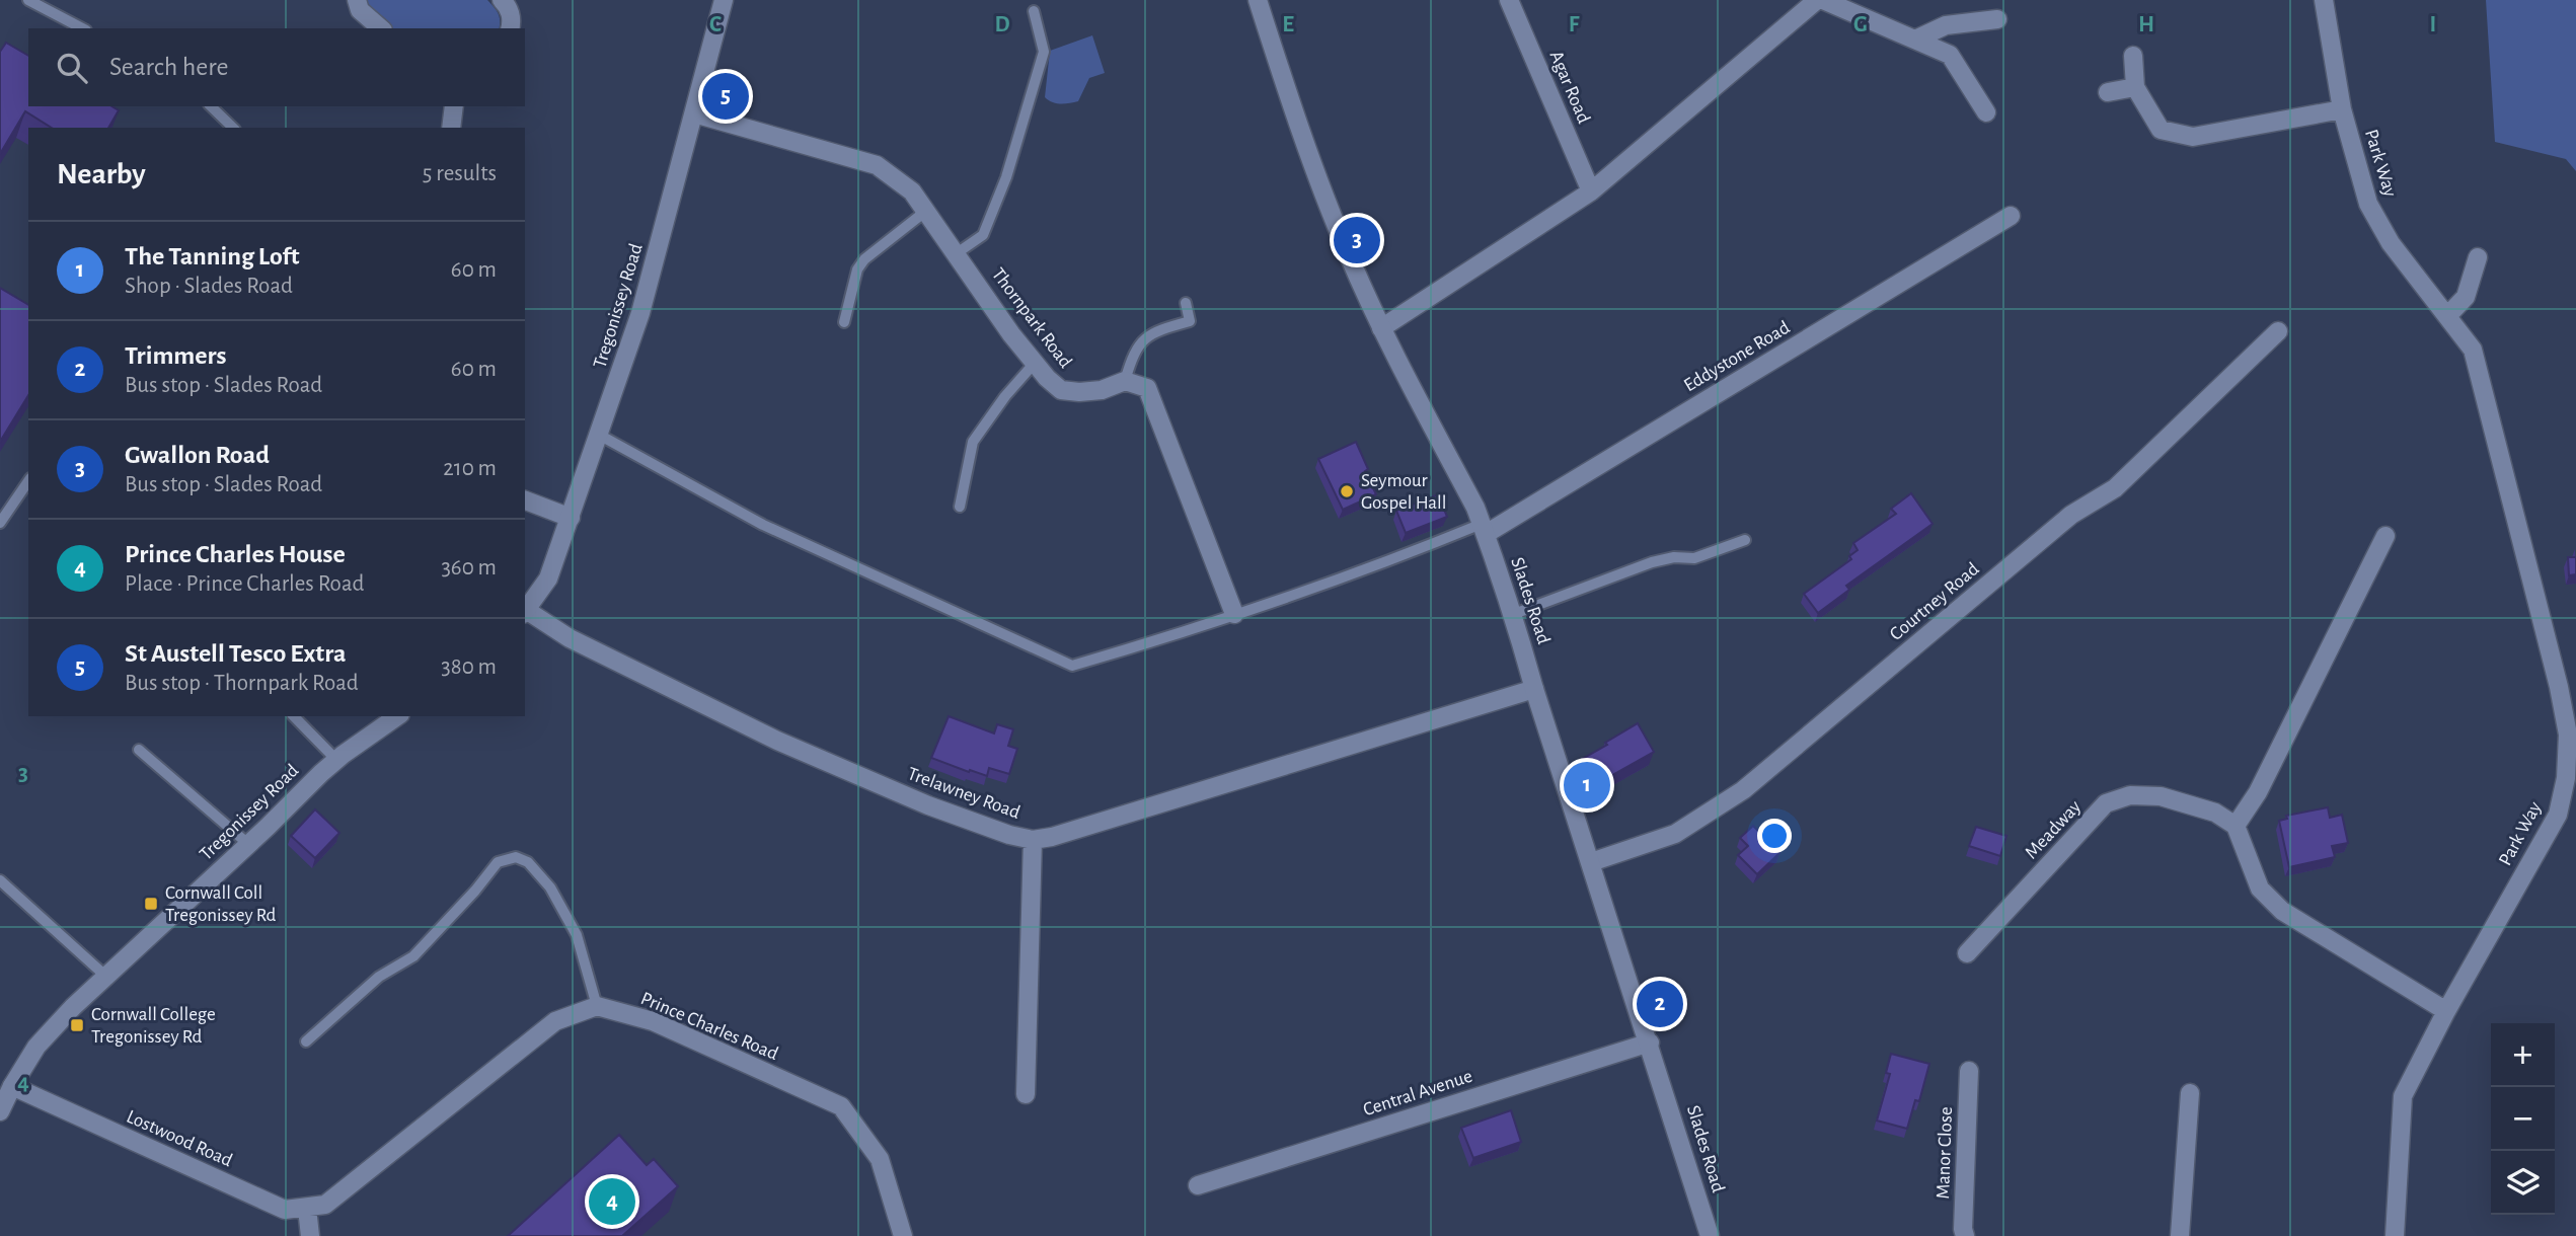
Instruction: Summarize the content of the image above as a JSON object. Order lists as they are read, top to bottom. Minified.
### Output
{"streets":{"street":["Agar Road","Park Way","Tregonissey Road","Thornpark Road","Eddystone Road","Slades Road","Courtney Road","Trelawney Road","Meadway","Prince Charles Road","Central Avenue","Lostwood Road","Manor Close"]},"crossings":[["Tregonissey Road","Thornpark Road"],["Tregonissey Road","Trelawney Road"],["Tregonissey Road","Lostwood Road"],["Eddystone Road","Slades Road"],["Slades Road","Courtney Road"],["Slades Road","Trelawney Road"],["Slades Road","Central Avenue"]],"places":{"other":["Seymour Gospel Hall"],"transit":["Cornwall Coll Tregonissey Rd","Cornwall College Tregonissey Rd"]},"page":{"search":"Search here","pins":["5","3","1","2","4"],"heading":["Nearby","5 results"],"list":[{"mark":"1","name":"The Tanning Loft","note":"Shop · Slades Road","value":"60 m"},{"mark":"2","name":"Trimmers","note":"Bus stop · Slades Road","value":"60 m"},{"mark":"3","name":"Gwallon Road","note":"Bus stop · Slades Road","value":"210 m"},{"mark":"4","name":"Prince Charles House","note":"Place · Prince Charles Road","value":"360 m"},{"mark":"5","name":"St Austell Tesco Extra","note":"Bus stop · Thornpark Road","value":"380 m"}],"map_buttons":["+","−"]},"grid":{"columns":["C","D","E","F","G","H","I"],"rows":["3","4"]}}
